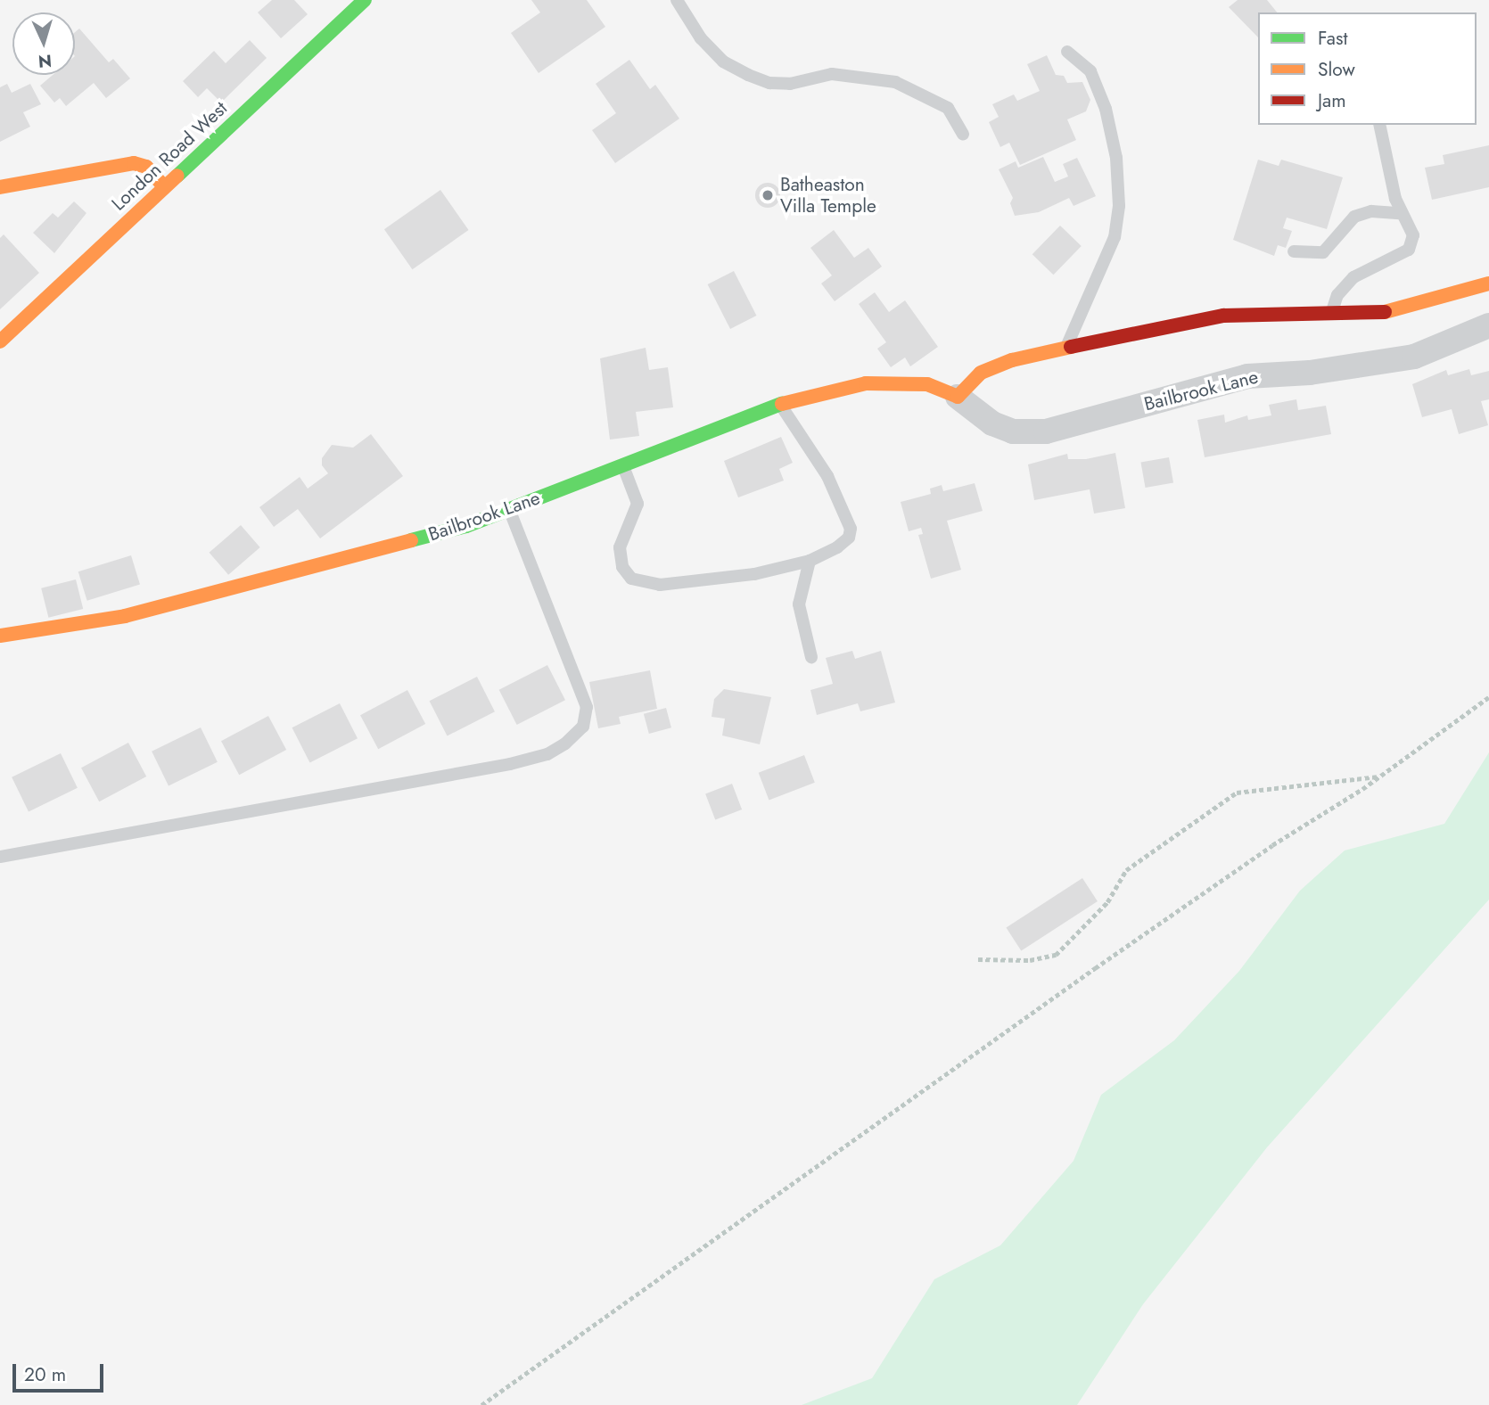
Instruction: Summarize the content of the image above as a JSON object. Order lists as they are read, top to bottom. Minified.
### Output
{"streets":{"street":["London Road West","Bailbrook Lane"]},"places":["Batheaston Villa Temple"],"legend":["Fast","Slow","Jam"],"scale_bar":"20 m","north":"bottom"}
